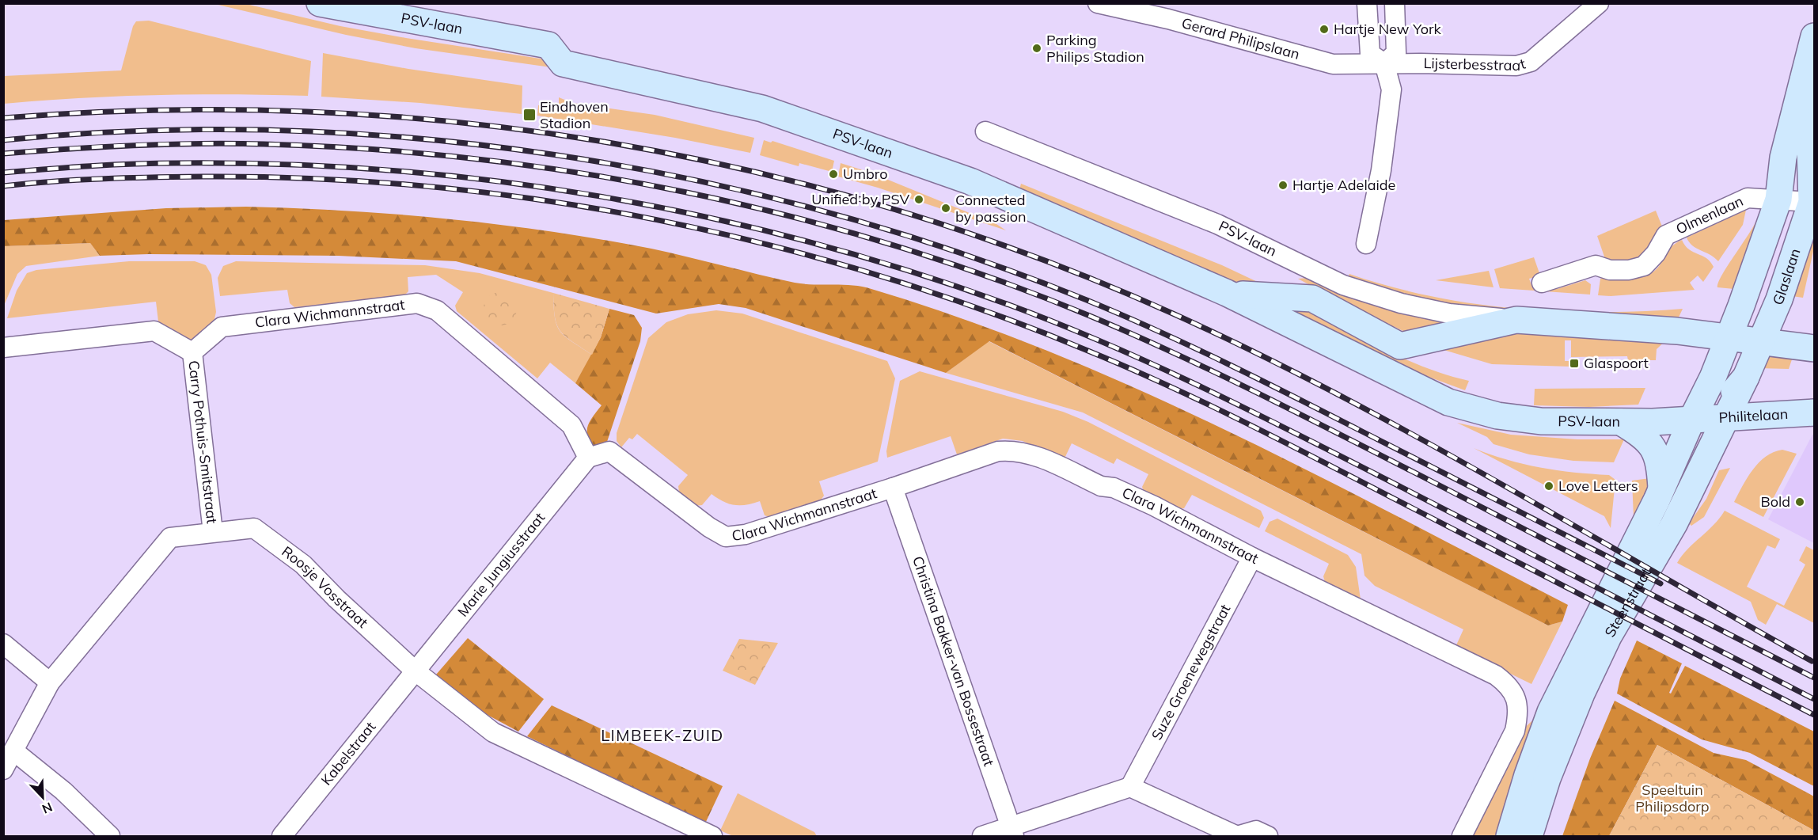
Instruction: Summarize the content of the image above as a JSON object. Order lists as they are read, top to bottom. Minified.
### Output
{"streets":{"main road":["PSV-laan","Glaslaan","Philitelaan","Steenstraat"],"street":["Gerard Philipslaan","Lijsterbesstraat","Olmenlaan","Clara Wichmannstraat","Carry Pothuis-Smitstraat","Marie Jungiusstraat","Roosje Vosstraat","Christina Bakker-van Bossestraat","Suze Groenewegstraat","Kabelstraat"]},"crossings":[["PSV-laan","Glaslaan"],["PSV-laan","Philitelaan"],["PSV-laan","Steenstraat"],["Gerard Philipslaan","Lijsterbesstraat"],["Olmenlaan","Glaslaan"],["Glaslaan","Philitelaan"],["Glaslaan","Steenstraat"],["Clara Wichmannstraat","Carry Pothuis-Smitstraat"],["Clara Wichmannstraat","Marie Jungiusstraat"],["Clara Wichmannstraat","Christina Bakker-van Bossestraat"],["Clara Wichmannstraat","Suze Groenewegstraat"],["Philitelaan","Steenstraat"],["Carry Pothuis-Smitstraat","Roosje Vosstraat"],["Marie Jungiusstraat","Roosje Vosstraat"],["Marie Jungiusstraat","Kabelstraat"],["Roosje Vosstraat","Kabelstraat"]],"districts":["LIMBEEK-ZUID"],"parks":["Speeltuin Philipsdorp"],"places":{"other":["Hartje New York","Parking Philips Stadion","Umbro","Hartje Adelaide","Unified by PSV","Connected by passion","Love Letters","Bold"],"transit":["Eindhoven Stadion","Glaspoort"]},"north":"bottom right"}
